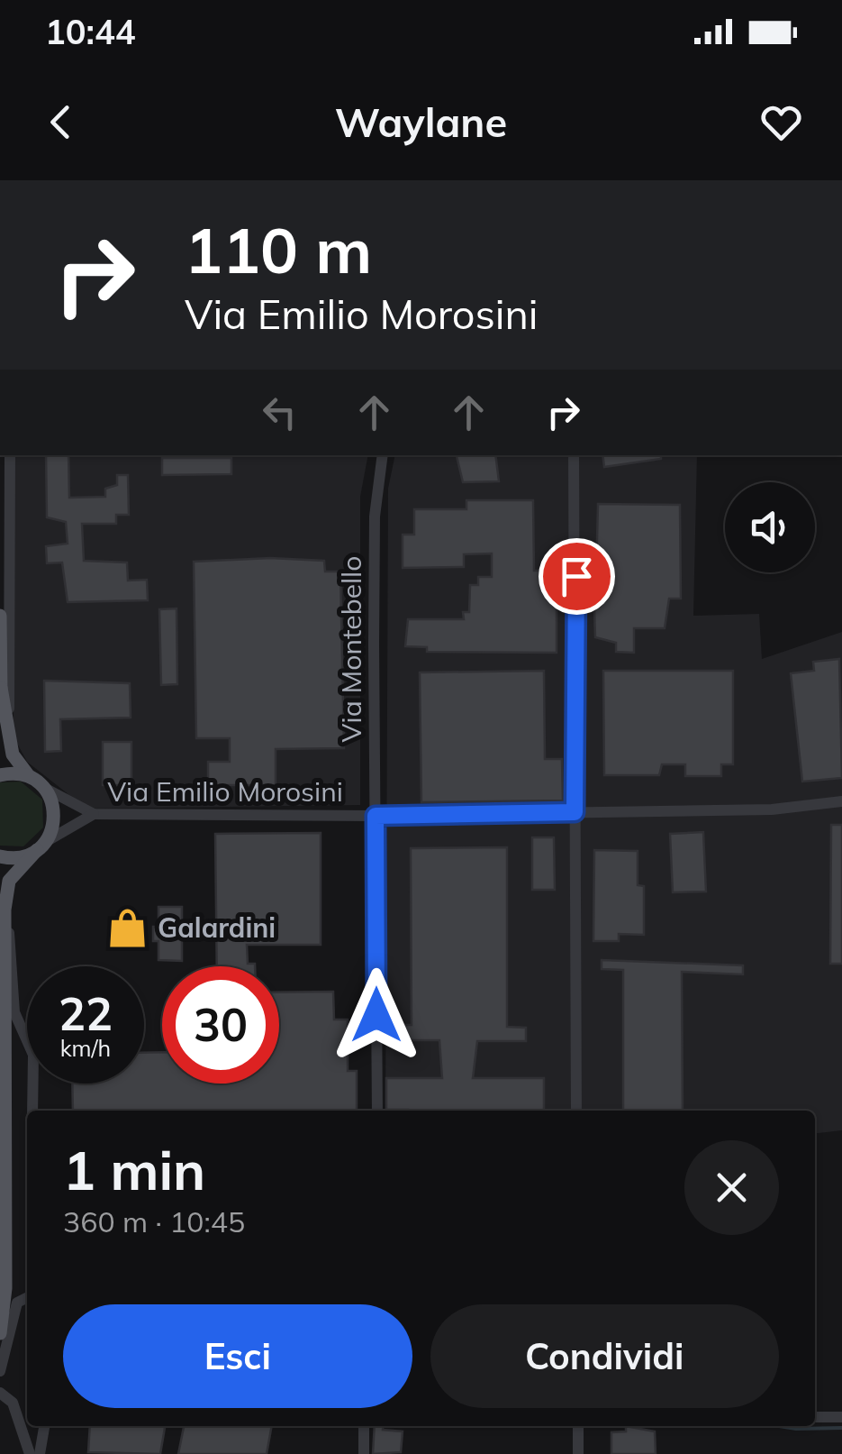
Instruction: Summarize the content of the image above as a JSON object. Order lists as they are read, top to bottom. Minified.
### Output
{"streets":{"street":["Via Montebello","Via Emilio Morosini"]},"crossings":[["Via Montebello","Via Emilio Morosini"]],"places":{"shop":["Galardini"]},"page":{"status":"10:44","header":"Waylane","turn":["110 m","Via Emilio Morosini"],"speed":"22 km/h","limit":"30","heading":["1 min","360 m · 10:45"],"buttons":["Esci","Condividi"]}}
